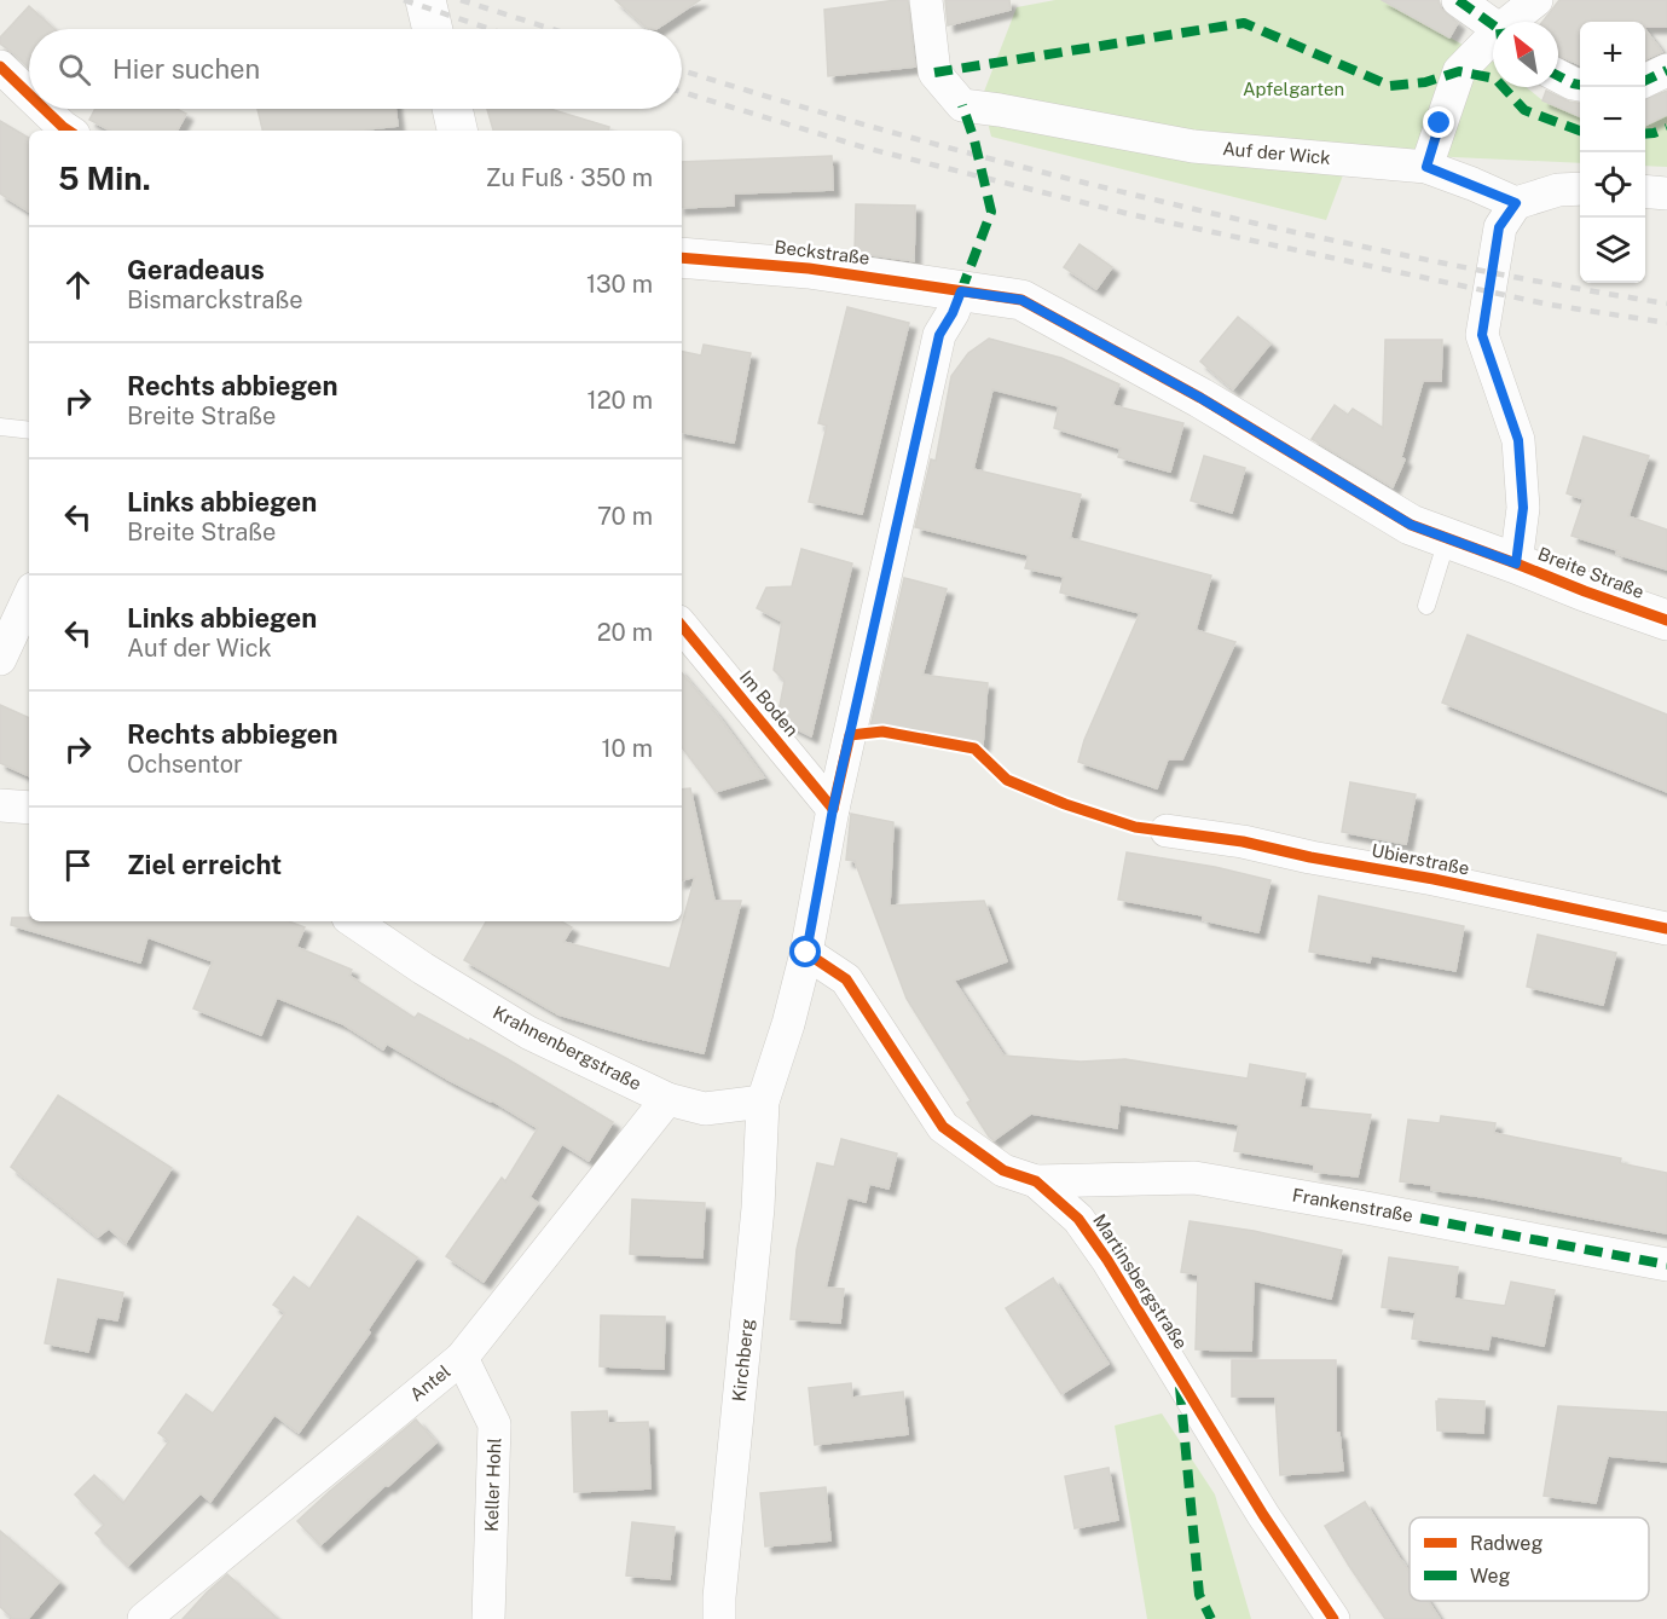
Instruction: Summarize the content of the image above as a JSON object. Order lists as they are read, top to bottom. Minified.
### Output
{"streets":{"street":["Auf der Wick","Beckstraße","Breite Straße","Im Boden","Ubierstraße","Krahnenbergstraße","Frankenstraße","Martinsbergstraße","Kirchberg","Antel","Keller Hohl"]},"crossings":[["Auf der Wick","Breite Straße"],["Beckstraße","Breite Straße"],["Beckstraße","Kirchberg"],["Breite Straße","Kirchberg"],["Im Boden","Kirchberg"],["Krahnenbergstraße","Kirchberg"],["Krahnenbergstraße","Antel"],["Frankenstraße","Martinsbergstraße"],["Martinsbergstraße","Kirchberg"],["Antel","Keller Hohl"]],"parks":["Apfelgarten"],"legend":["Radweg","Weg"],"north":"top left","page":{"map_buttons":["+","−"],"search":"Hier suchen","heading":["5 Min.","Zu Fuß · 350 m"],"list":[["Geradeaus","Bismarckstraße","130 m"],["Rechts abbiegen","Breite Straße","120 m"],["Links abbiegen","Breite Straße","70 m"],["Links abbiegen","Auf der Wick","20 m"],["Rechts abbiegen","Ochsentor","10 m"],"Ziel erreicht"]}}
